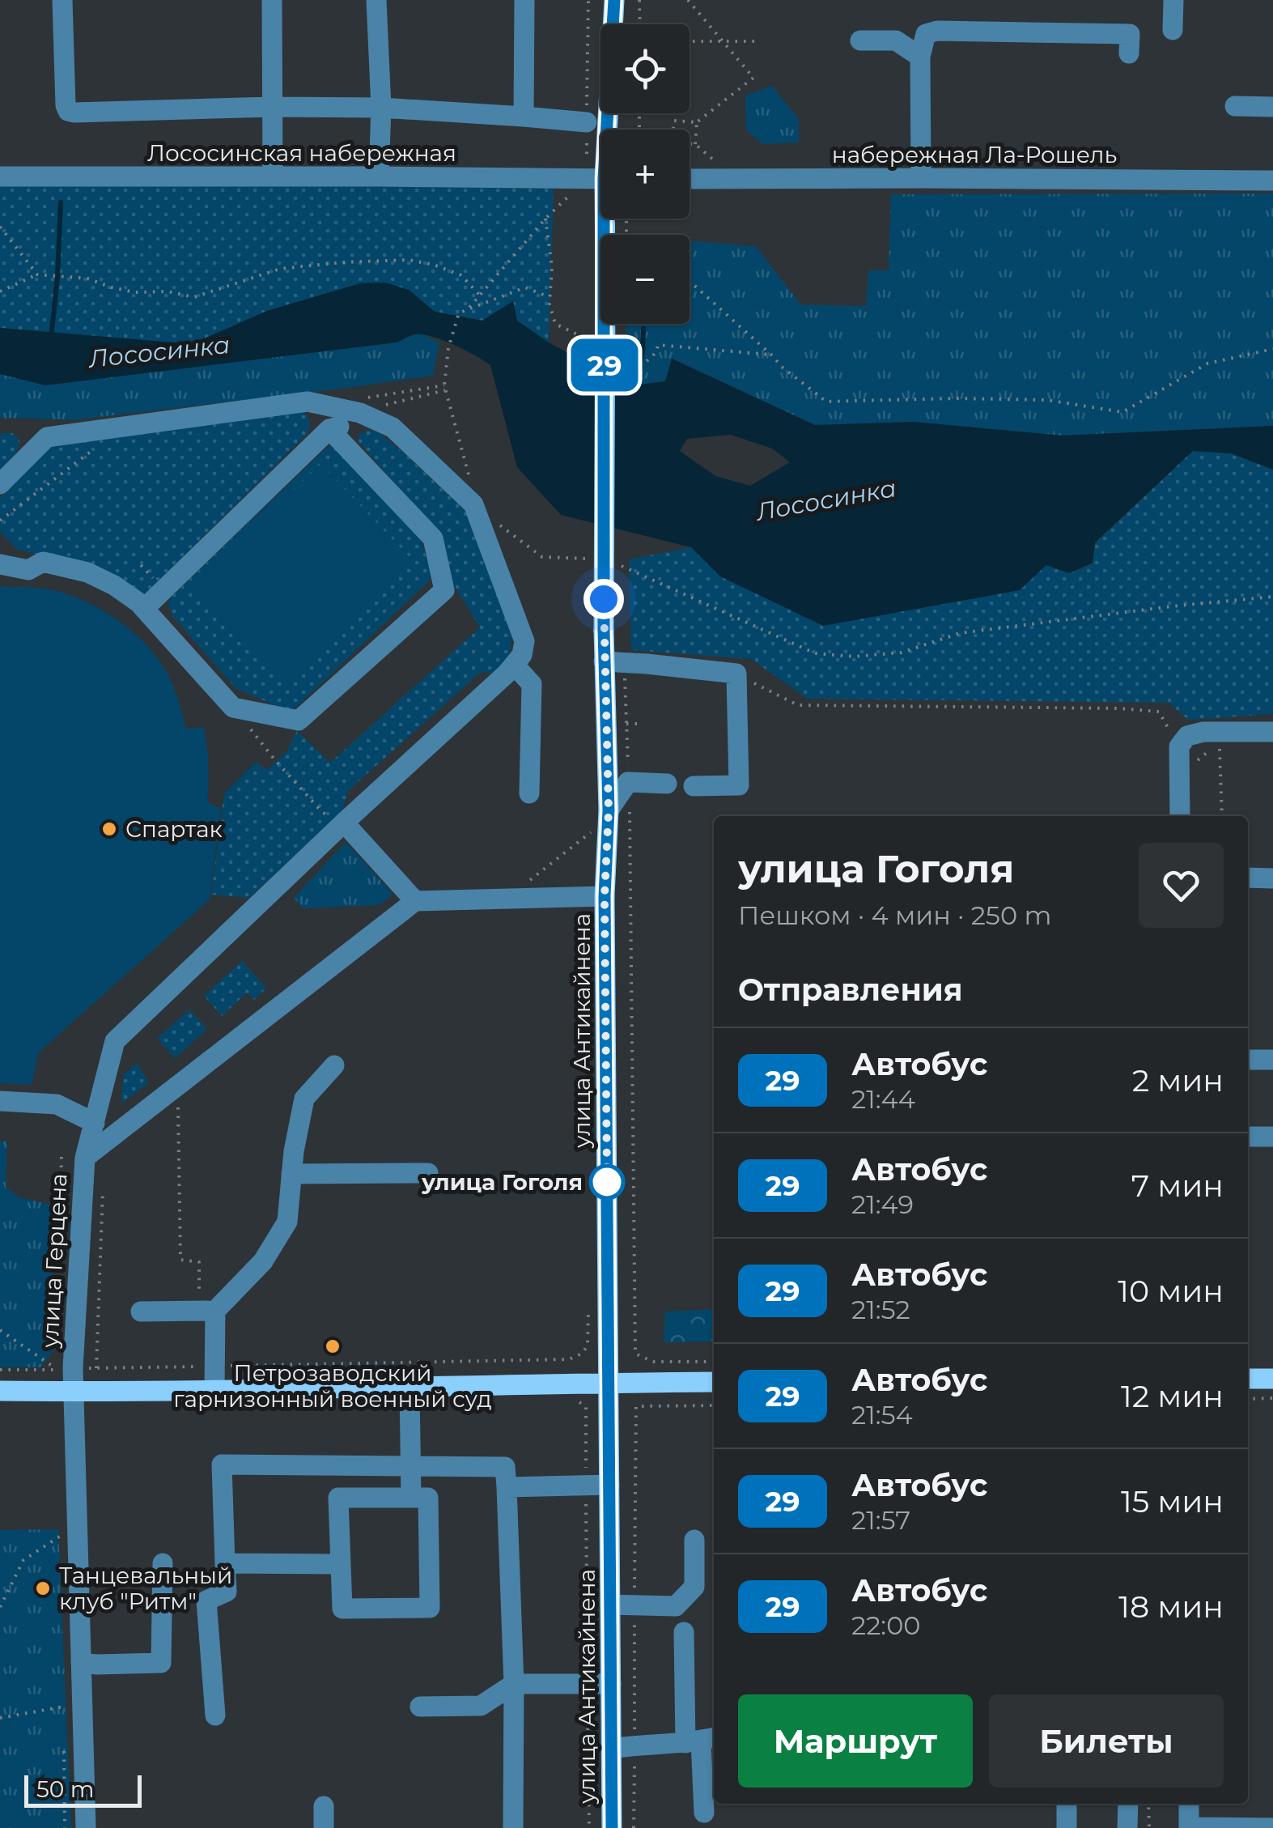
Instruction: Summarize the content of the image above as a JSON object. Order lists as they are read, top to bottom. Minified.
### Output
{"streets":{"main road":["улица Антикайнена"],"street":["Лососинская набережная","набережная Ла-Рошель","улица Герцена"]},"water":["Лососинка"],"places":["Спартак","улица Гоголя","Петрозаводский гарнизонный военный суд","Танцевальный клуб \"Ритм\""],"lines":["bus line 29"],"scale_bar":"50 m","page":{"on_map":"29","map_buttons":["+","−"],"heading":[["улица Гоголя","Пешком · 4 мин · 250 m"],"Отправления"],"list":[{"mark":"29","name":"Автобус","note":"21:44","value":"2 мин"},{"mark":"29","name":"Автобус","note":"21:49","value":"7 мин"},{"mark":"29","name":"Автобус","note":"21:52","value":"10 мин"},{"mark":"29","name":"Автобус","note":"21:54","value":"12 мин"},{"mark":"29","name":"Автобус","note":"21:57","value":"15 мин"},{"mark":"29","name":"Автобус","note":"22:00","value":"18 мин"}],"buttons":["Маршрут","Билеты"],"scale":"50 m"}}
